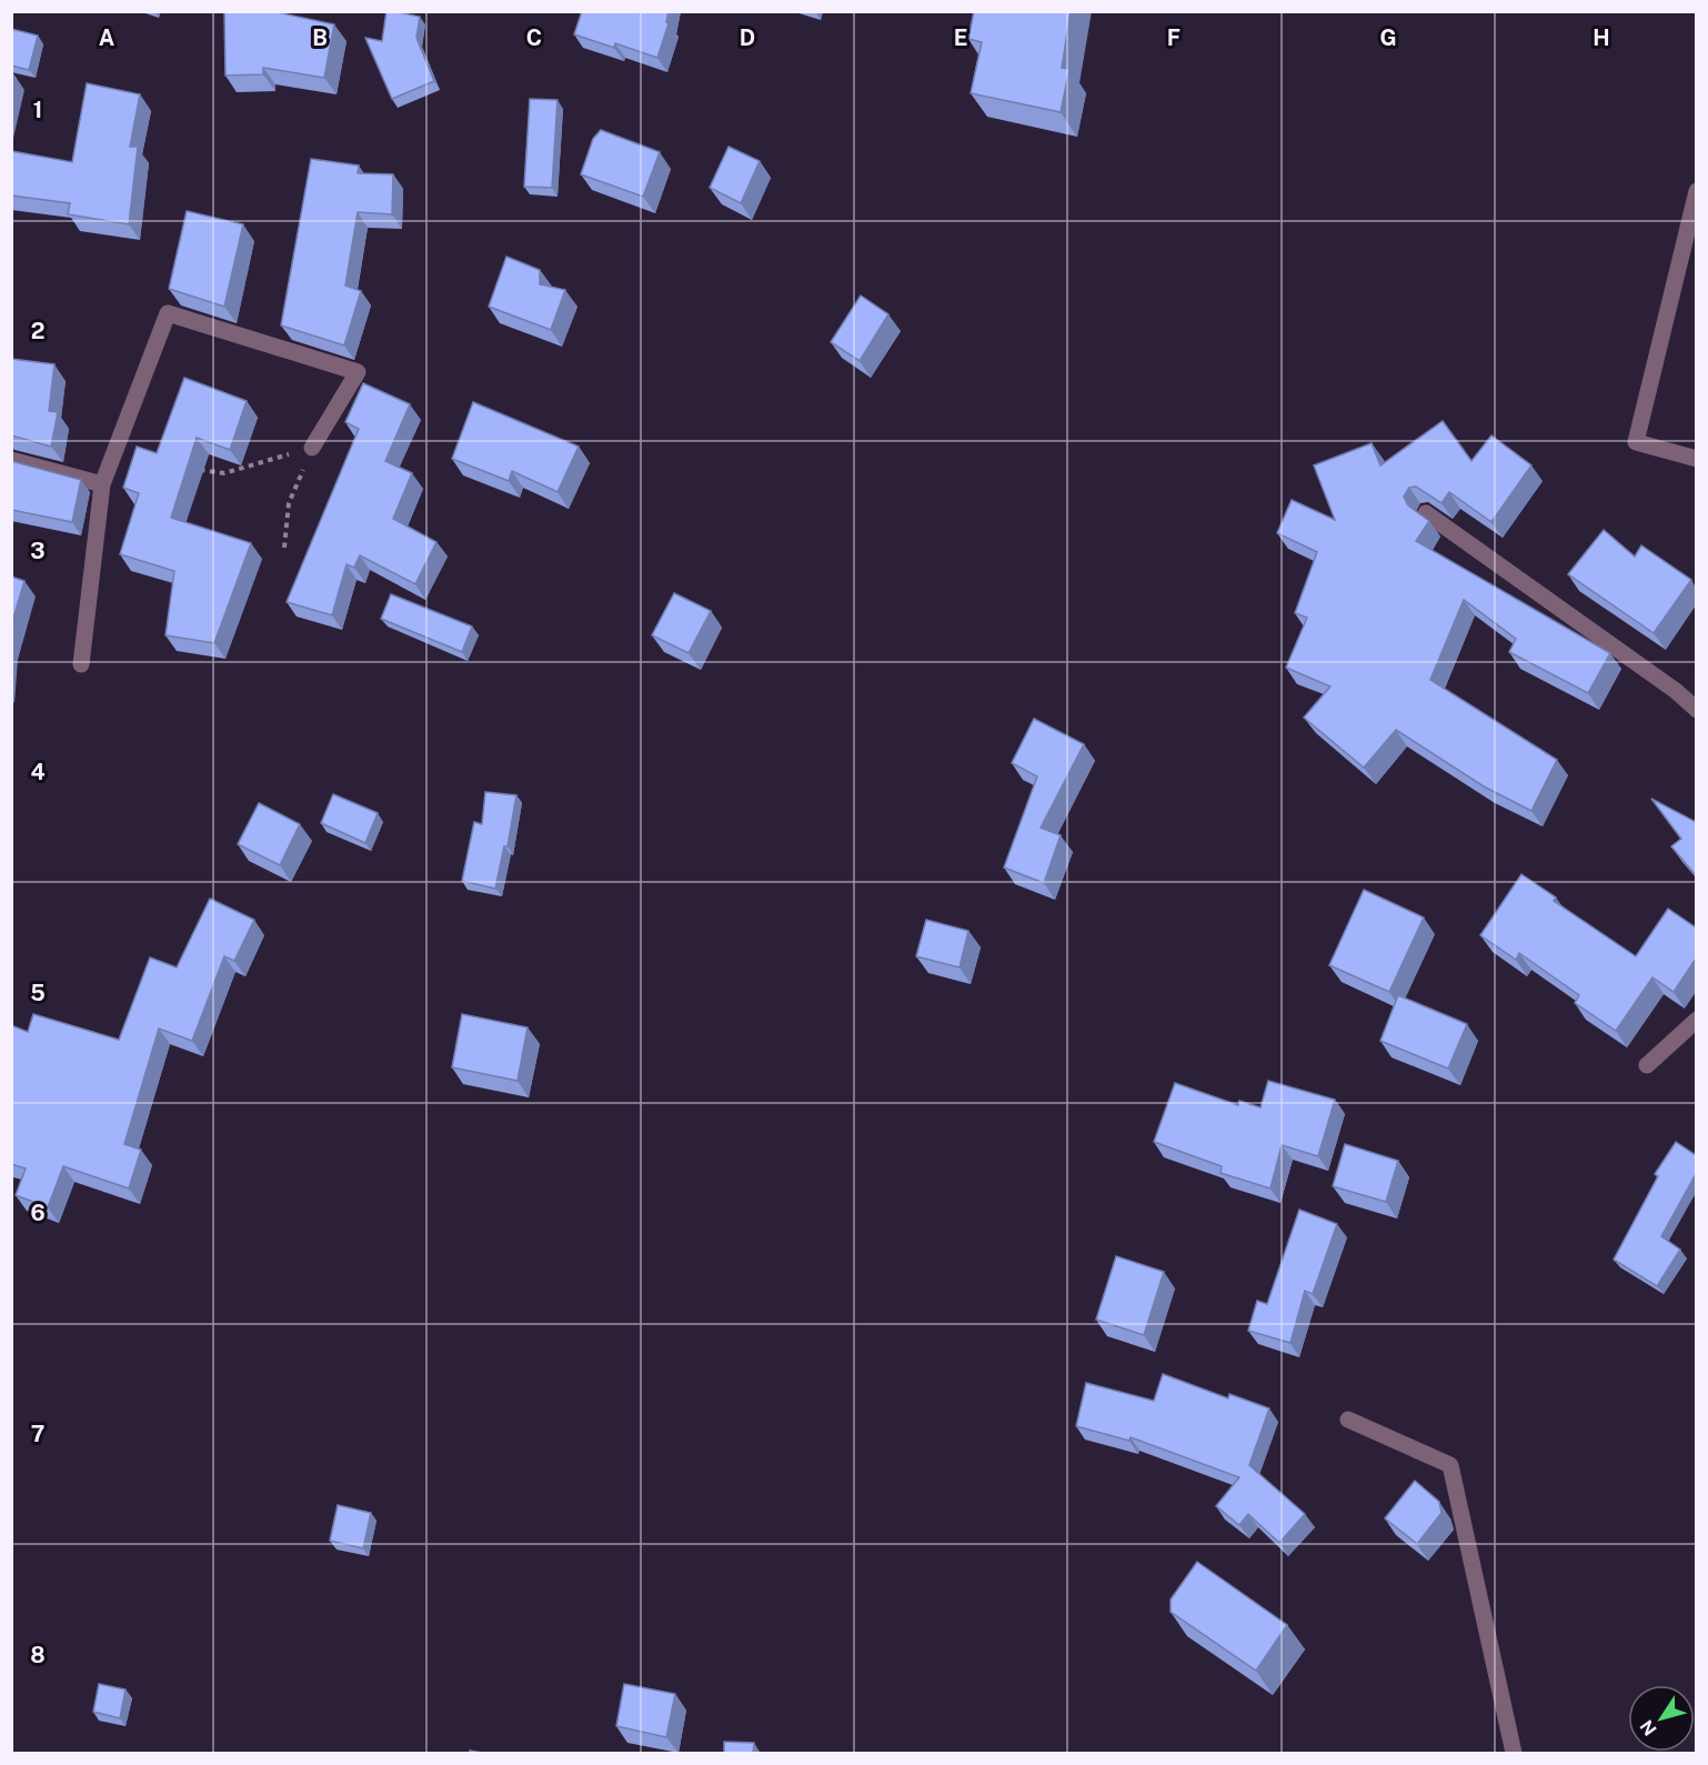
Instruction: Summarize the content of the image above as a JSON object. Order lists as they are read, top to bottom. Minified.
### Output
{"north":"bottom left","grid":{"columns":["A","B","C","D","E","F","G","H"],"rows":["1","2","3","4","5","6","7","8"]}}
